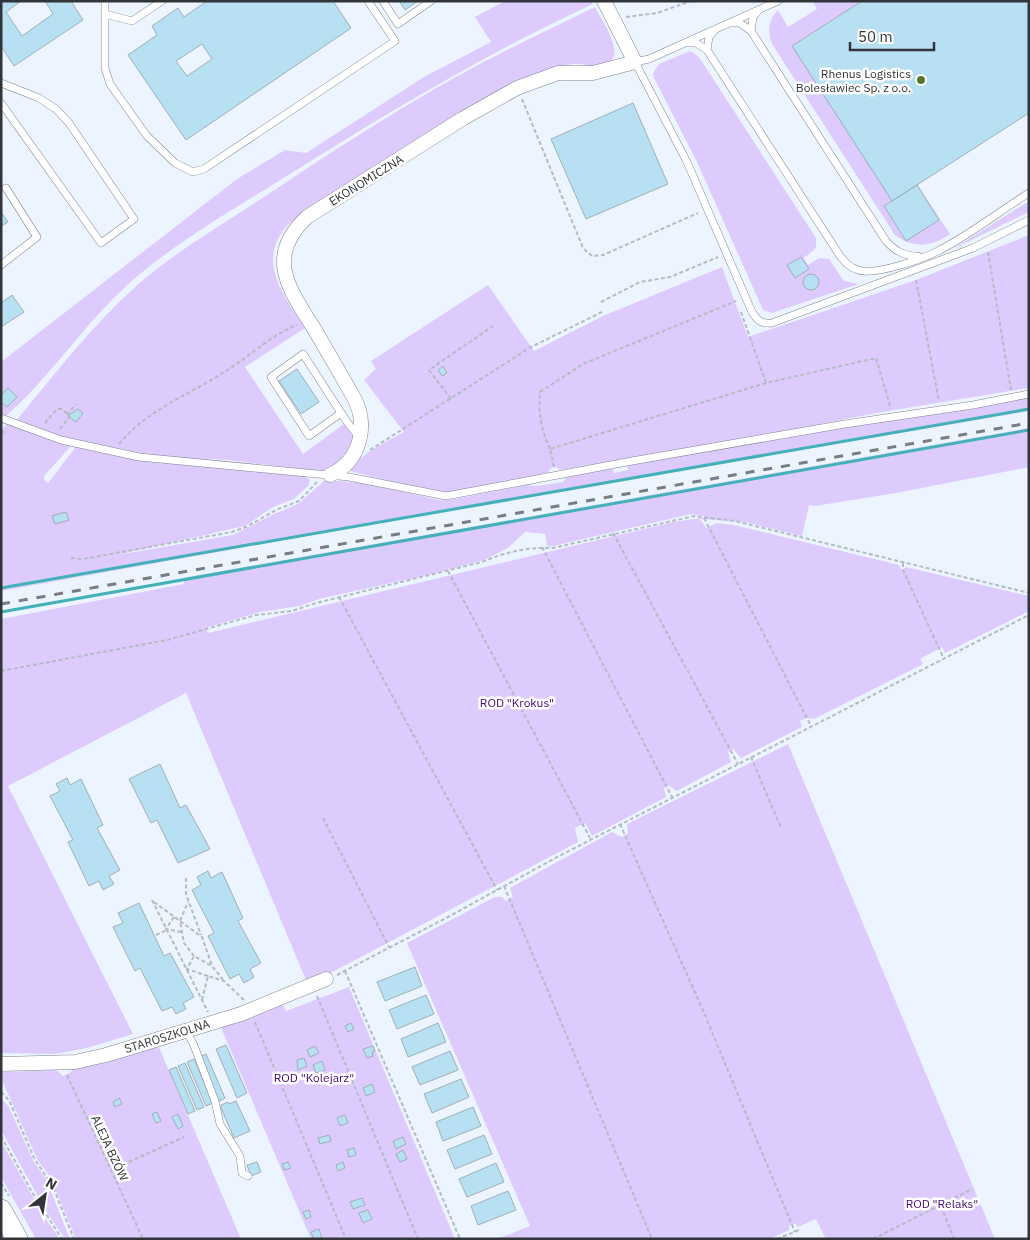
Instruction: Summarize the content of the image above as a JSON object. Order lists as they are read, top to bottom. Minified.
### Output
{"streets":{"street":["EKONOMICZNA","STAROSZKOLNA"],"path":["ALEJA BZÓW"]},"crossings":[["STAROSZKOLNA","ALEJA BZÓW"]],"parks":["ROD \"Krokus\"","ROD \"Kolejarz\"","ROD \"Relaks\""],"places":["Rhenus Logistics Bolesławiec Sp. z o.o."],"scale_bar":"50 m","north":"top right"}
